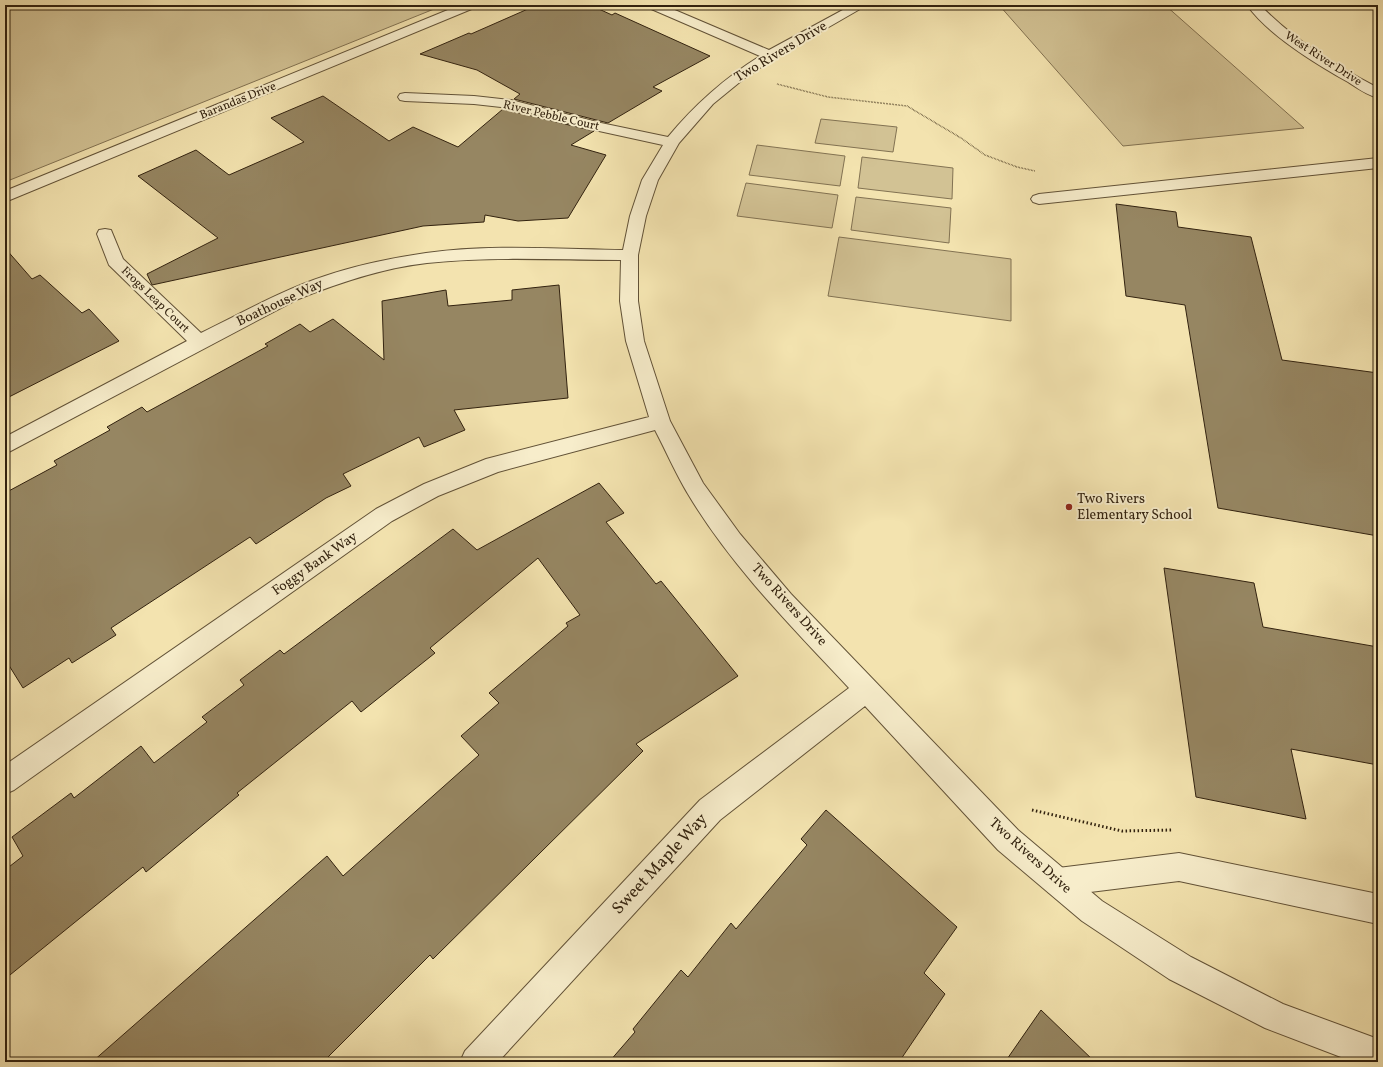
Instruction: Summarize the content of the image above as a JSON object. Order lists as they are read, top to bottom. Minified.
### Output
{"streets":{"street":["Two Rivers Drive","West River Drive","Barandas Drive","River Pebble Court","Frogs Leap Court","Boathouse Way","Foggy Bank Way","Sweet Maple Way"]},"crossings":[["Two Rivers Drive","River Pebble Court"],["Two Rivers Drive","Boathouse Way"],["Two Rivers Drive","Foggy Bank Way"],["Two Rivers Drive","Sweet Maple Way"],["Frogs Leap Court","Boathouse Way"]],"places":["Two Rivers Elementary School"]}
